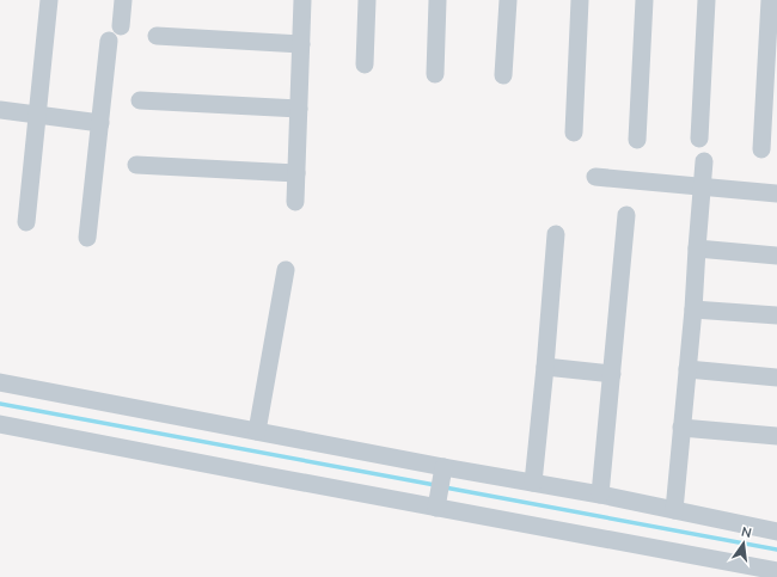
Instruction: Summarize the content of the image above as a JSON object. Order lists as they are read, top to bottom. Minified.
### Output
{"north":"top"}
